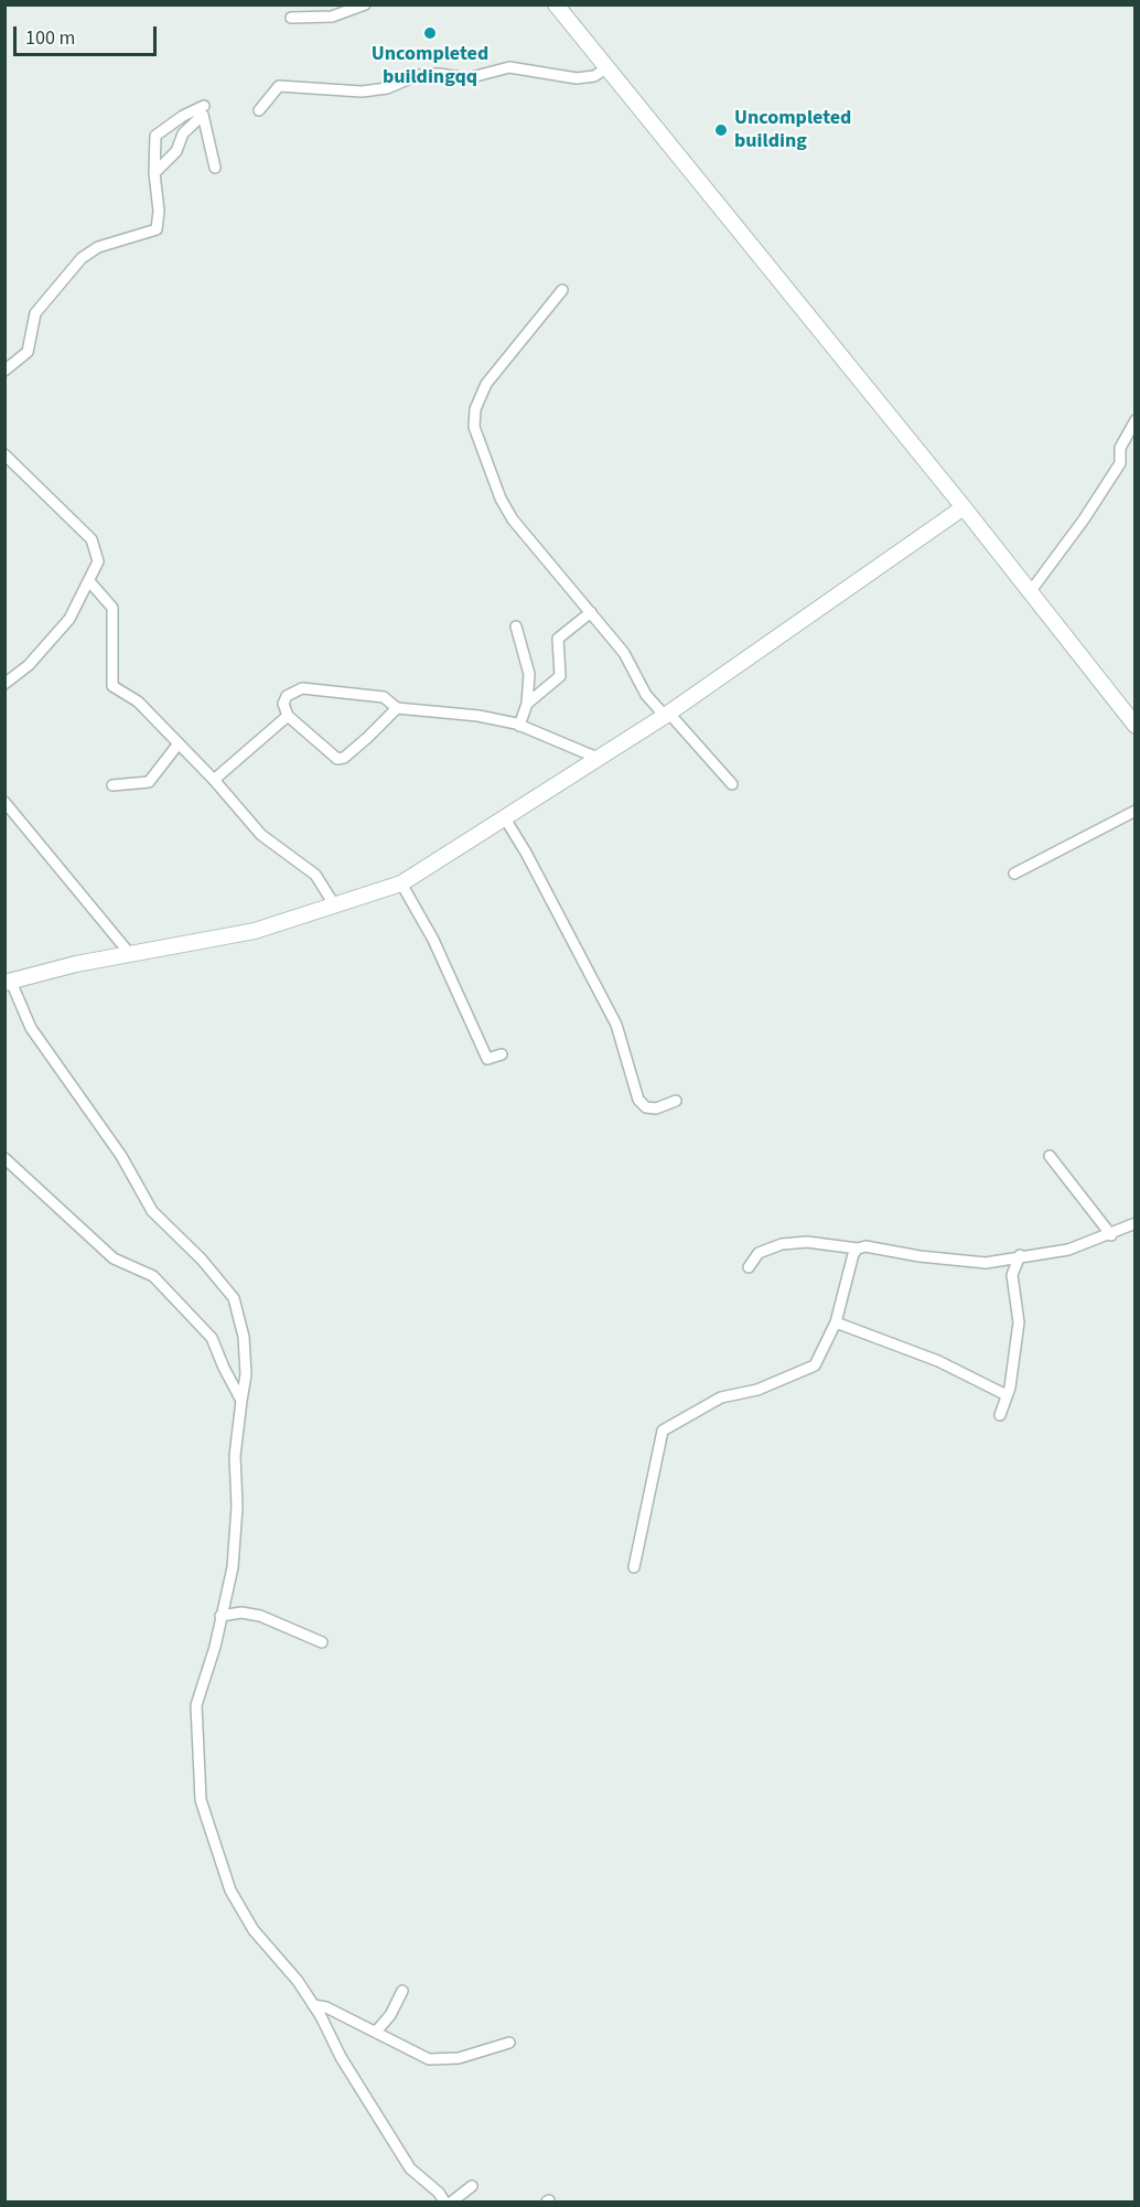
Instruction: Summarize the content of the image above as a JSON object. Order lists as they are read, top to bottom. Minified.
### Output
{"places":["Uncompleted buildingqq","Uncompleted building"],"scale_bar":"100 m"}
